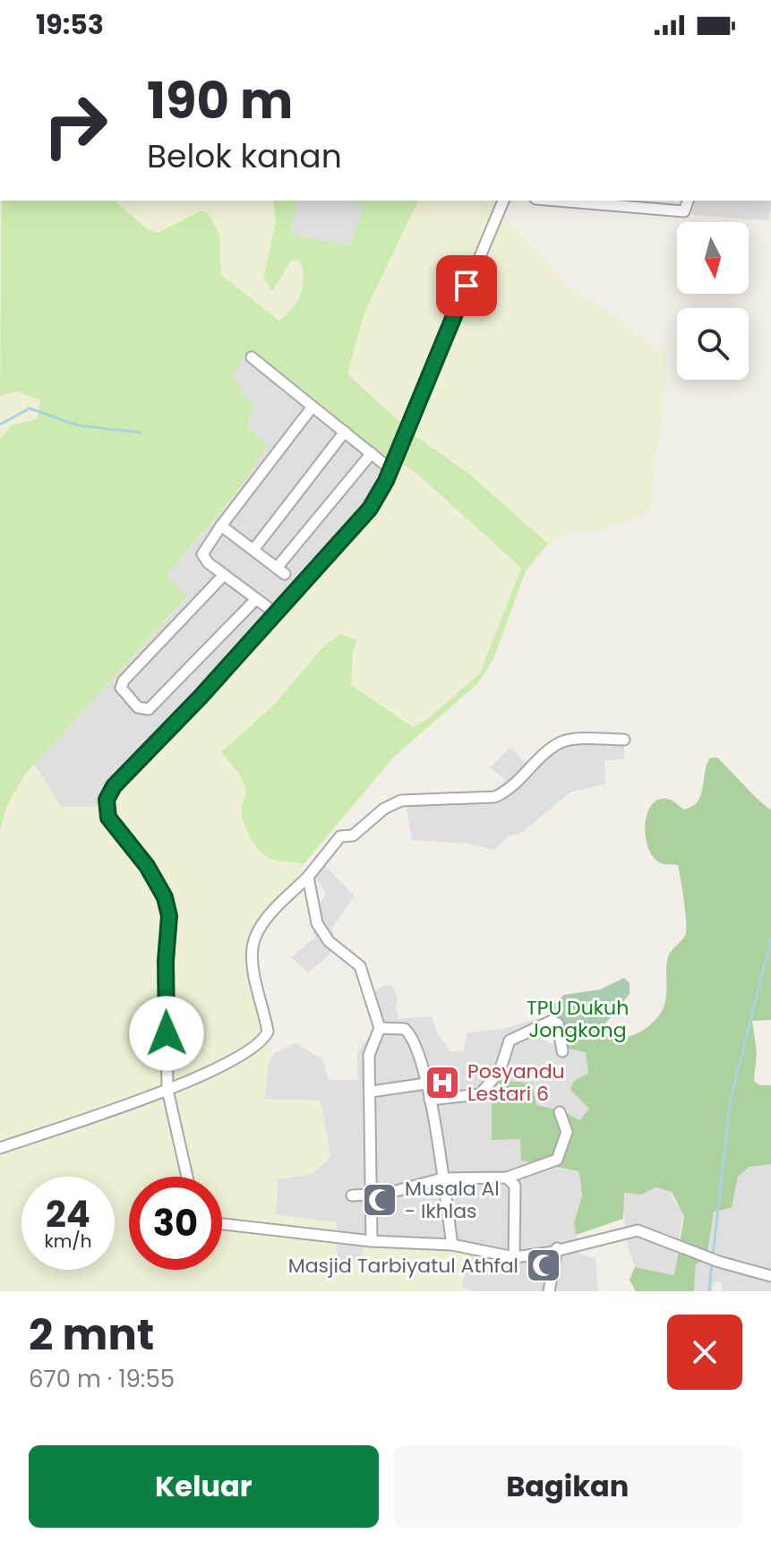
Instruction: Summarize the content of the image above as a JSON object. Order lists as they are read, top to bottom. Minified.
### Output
{"parks":["TPU Dukuh Jongkong"],"places":{"hospital":["Posyandu Lestari 6"],"mosque":["Musala Al - Ikhlas","Masjid Tarbiyatul Athfal"]},"north":"bottom","page":{"status":"19:53","turn":["190 m","Belok kanan"],"speed":"24 km/h","limit":"30","heading":["2 mnt","670 m · 19:55"],"buttons":["Keluar","Bagikan"]}}
